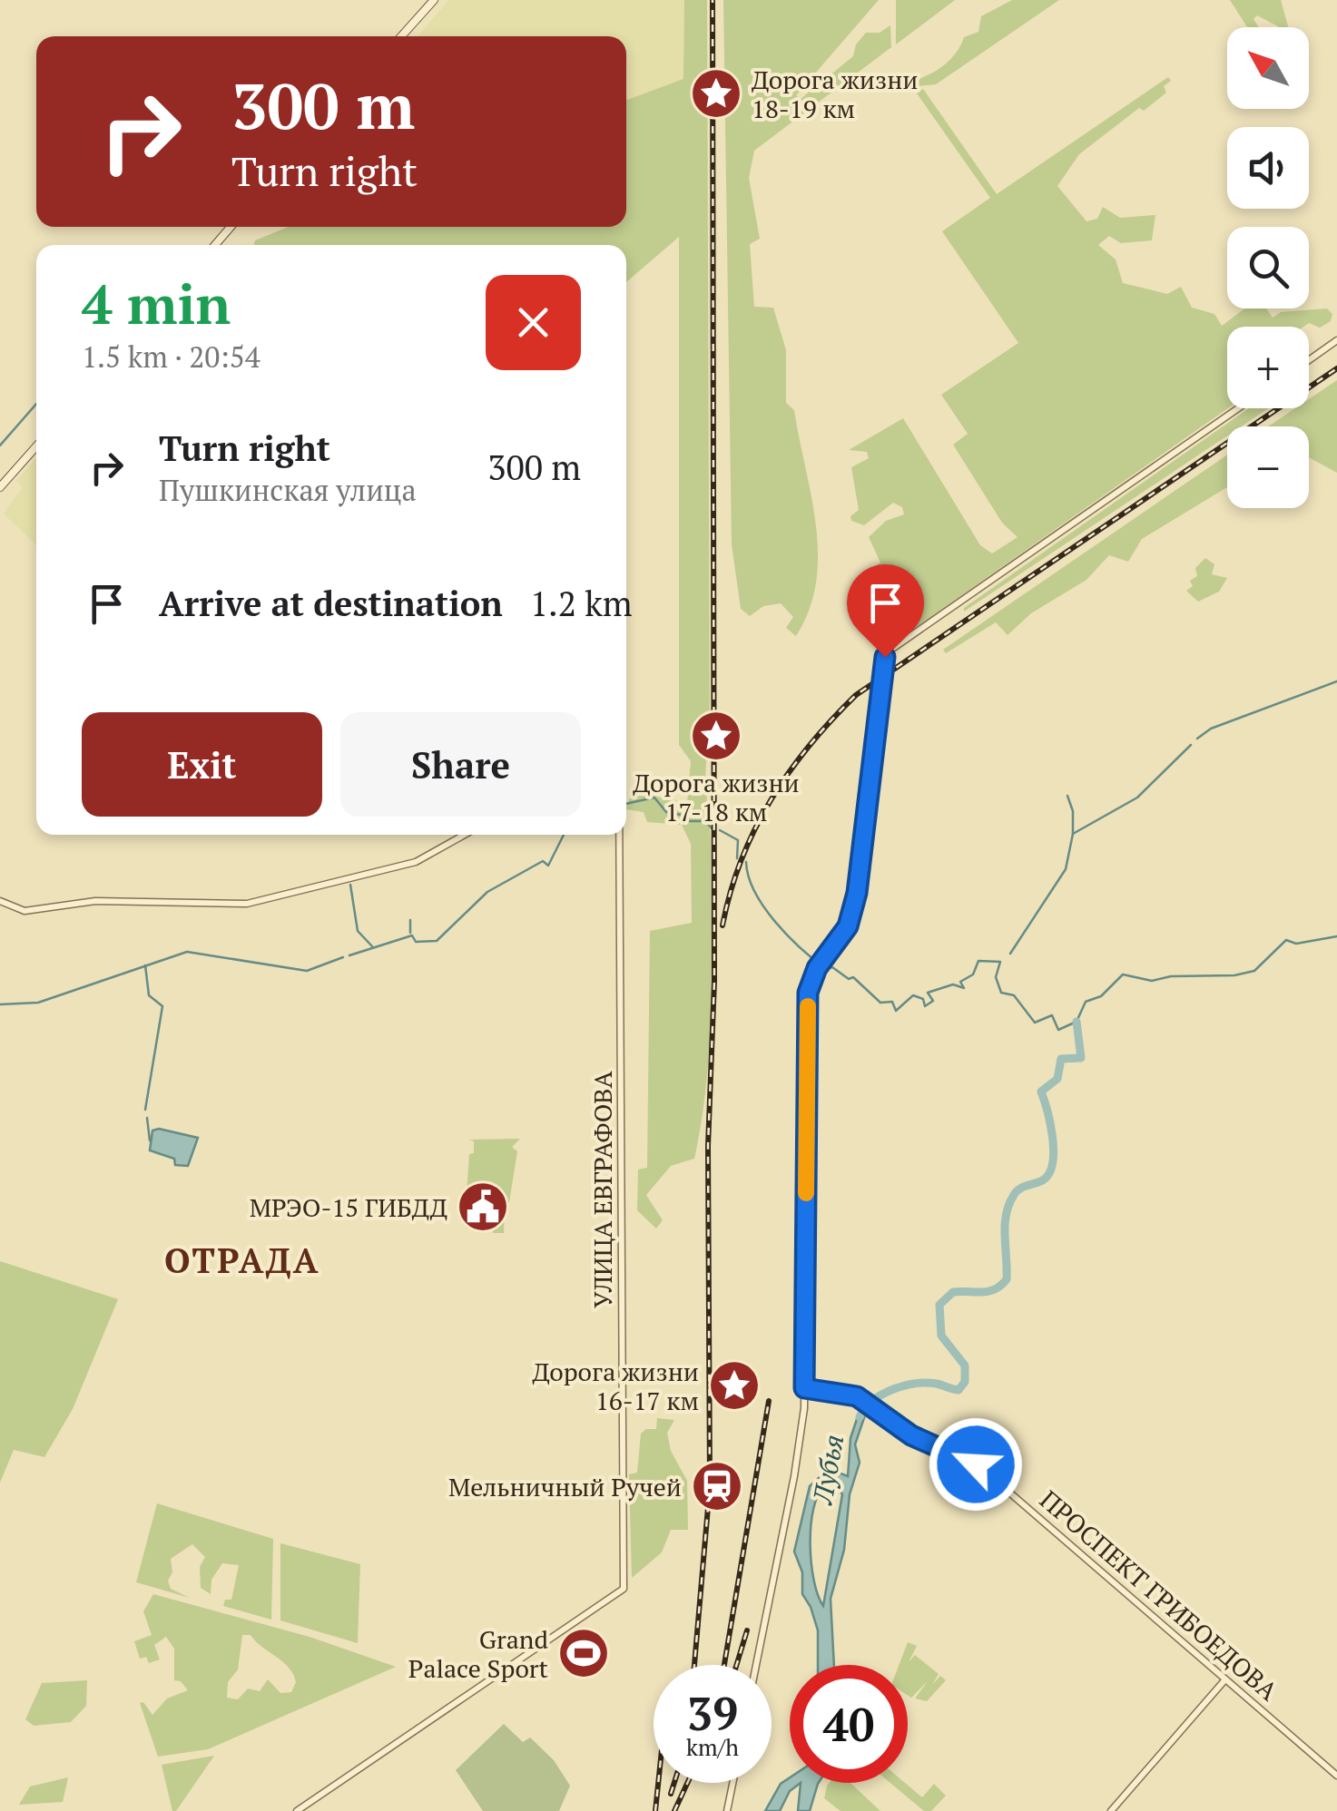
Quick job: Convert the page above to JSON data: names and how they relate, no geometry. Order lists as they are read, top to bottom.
{
  "streets": {
    "street": ["УЛИЦА ЕВГРАФОВА", "ПРОСПЕКТ ГРИБОЕДОВА"]
  },
  "districts": ["ОТРАДА"],
  "water": ["Лубья"],
  "places": {
    "place": ["Дорога жизни 18-19 км", "Дорога жизни 17-18 км", "Дорога жизни 16-17 км"],
    "public building": ["МРЭО-15 ГИБДД"],
    "station": ["Мельничный Ручей"],
    "sports": ["Grand Palace Sport"]
  },
  "north": "top left",
  "page": {
    "map_buttons": ["+", "−"],
    "turn": ["300 m", "Turn right"],
    "heading": ["4 min", "1.5 km · 20:54"],
    "list": [
      {
        "name": "Turn right",
        "note": "Пушкинская улица",
        "value": "300 m"
      },
      {
        "name": "Arrive at destination",
        "value": "1.2 km"
      }
    ],
    "buttons": ["Exit", "Share"],
    "speed": "39 km/h",
    "limit": "40"
  }
}
